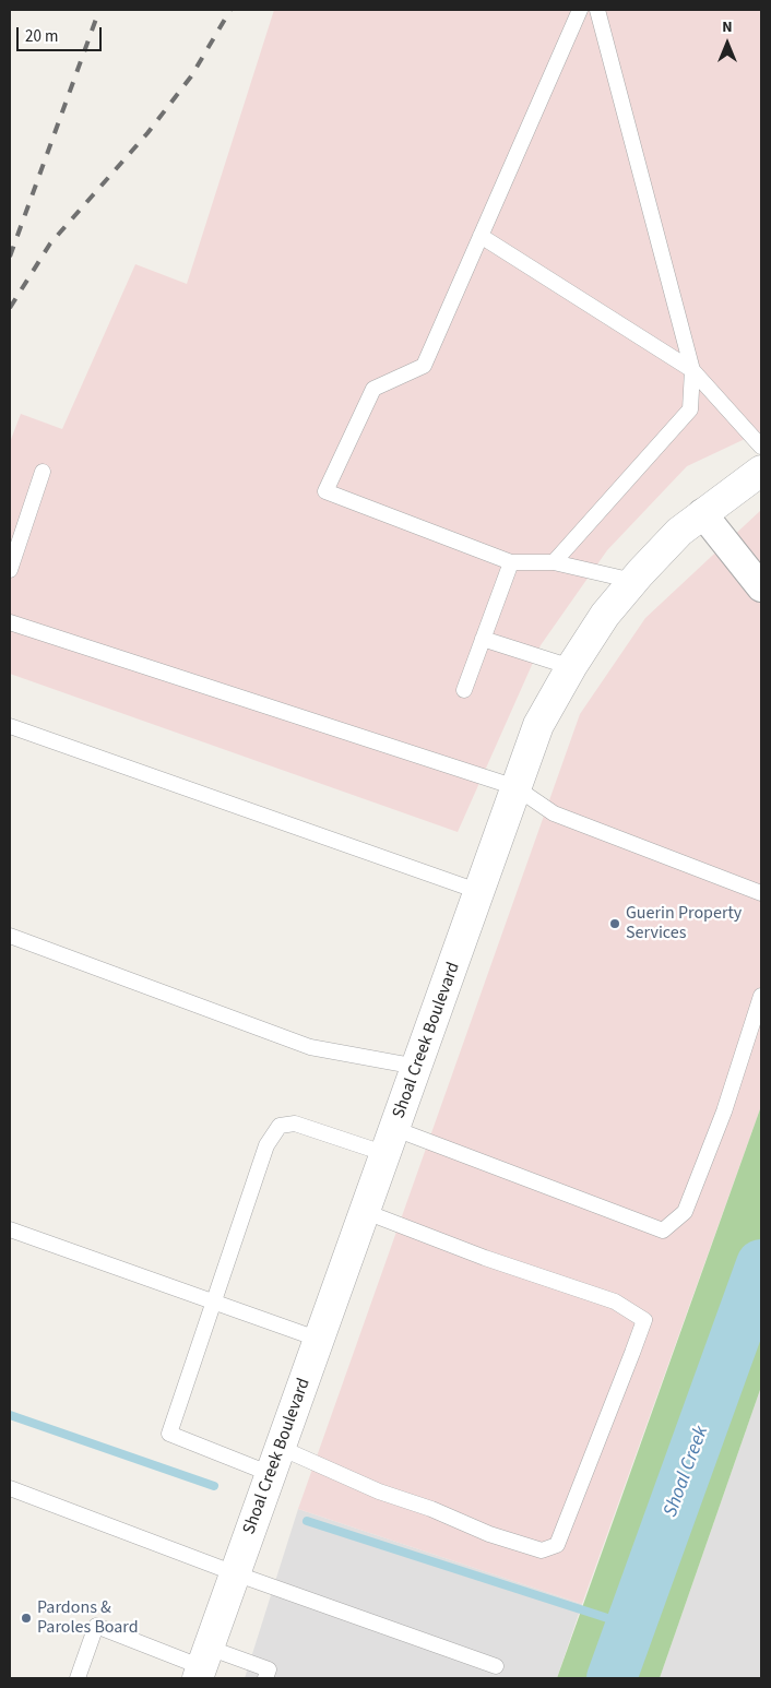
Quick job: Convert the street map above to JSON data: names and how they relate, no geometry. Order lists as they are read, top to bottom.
{
  "streets": {
    "street": ["Shoal Creek Boulevard"]
  },
  "water": ["Shoal Creek"],
  "places": ["Guerin Property Services", "Pardons & Paroles Board"],
  "scale_bar": "20 m",
  "north": "top"
}
